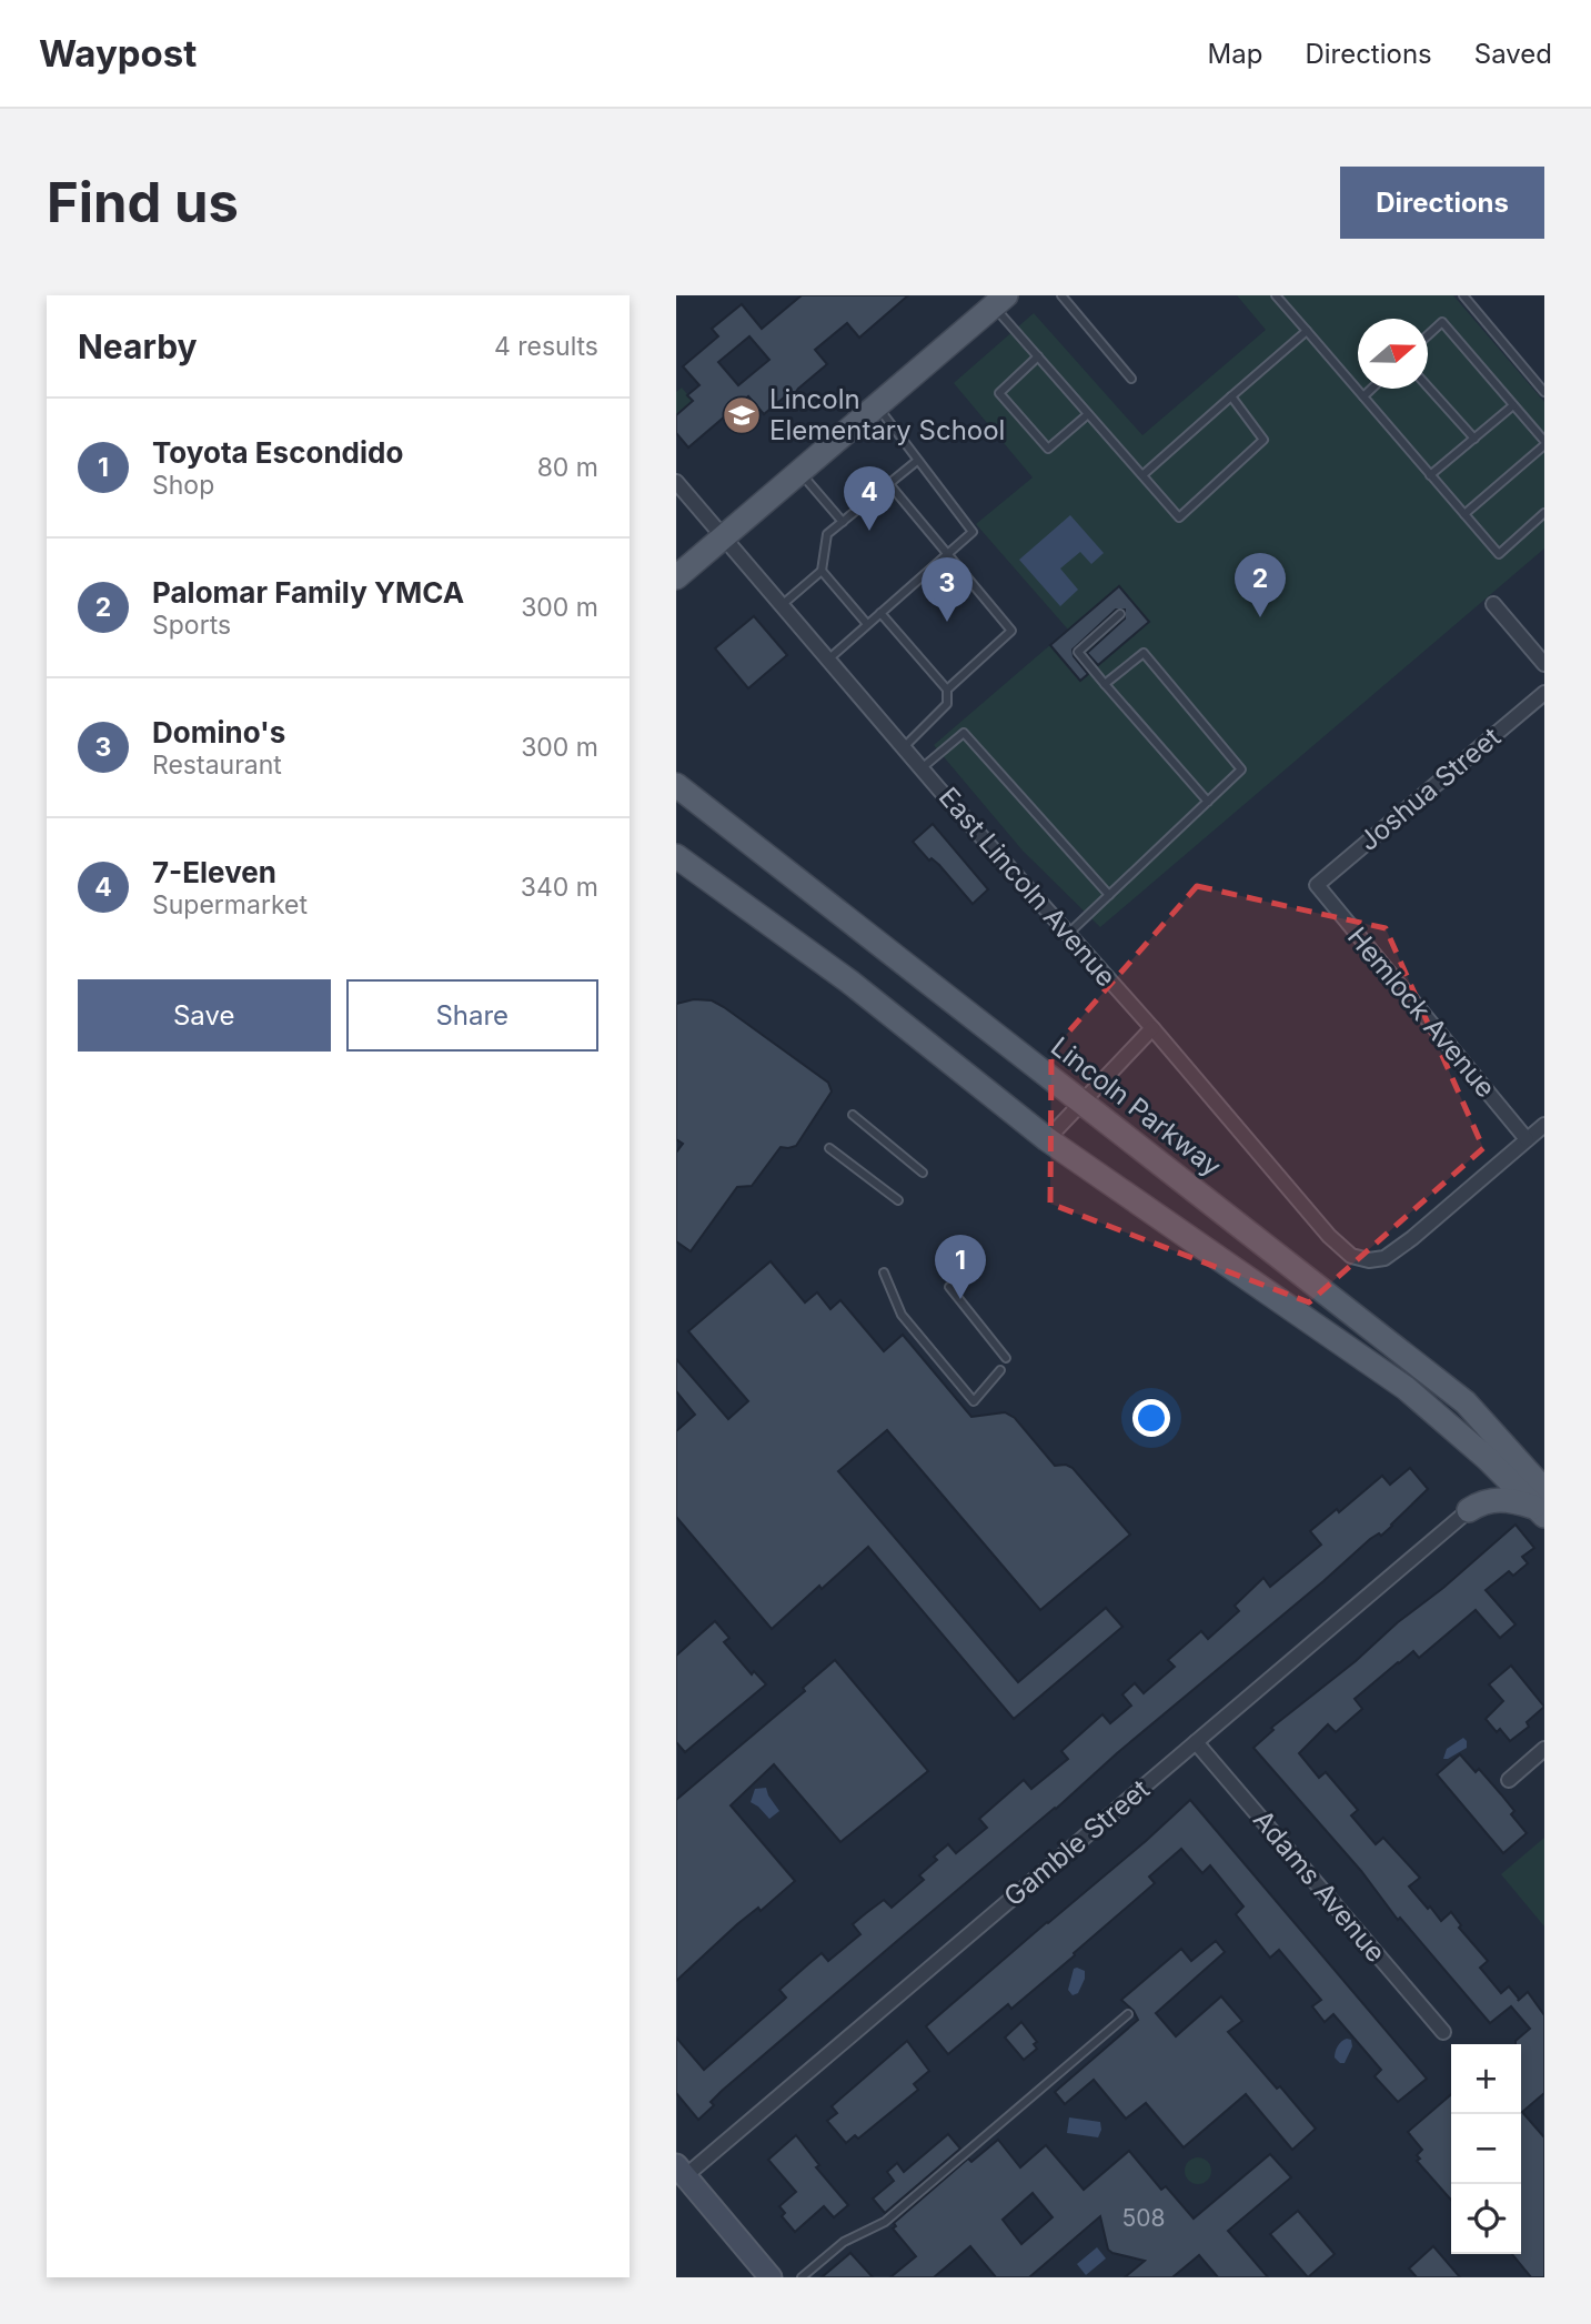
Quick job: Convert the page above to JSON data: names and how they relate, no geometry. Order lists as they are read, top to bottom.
{
  "streets": {
    "main road": ["Lincoln Parkway"],
    "street": [
      "Joshua Street",
      "East Lincoln Avenue",
      "Hemlock Avenue",
      "Gamble Street",
      "Adams Avenue"
    ]
  },
  "crossings": [
    ["Joshua Street", "Hemlock Avenue"],
    ["East Lincoln Avenue", "Hemlock Avenue"],
    ["Gamble Street", "Adams Avenue"]
  ],
  "places": {
    "school or university": ["Lincoln Elementary School"]
  },
  "house_numbers": ["508"],
  "north": "right",
  "page": {
    "header": "Waypost",
    "nav": ["Map", "Directions", "Saved"],
    "buttons": [
      "Directions",
      ["Save", "Share"]
    ],
    "title": "Find us",
    "heading": ["Nearby", "4 results"],
    "list": [
      {
        "mark": "1",
        "name": "Toyota Escondido",
        "note": "Shop",
        "value": "80 m"
      },
      {
        "mark": "2",
        "name": "Palomar Family YMCA",
        "note": "Sports",
        "value": "300 m"
      },
      {
        "mark": "3",
        "name": "Domino's",
        "note": "Restaurant",
        "value": "300 m"
      },
      {
        "mark": "4",
        "name": "7-Eleven",
        "note": "Supermarket",
        "value": "340 m"
      }
    ],
    "pins": [
      "4",
      "2",
      "3",
      "1"
    ],
    "map_buttons": ["+", "−"]
  }
}
